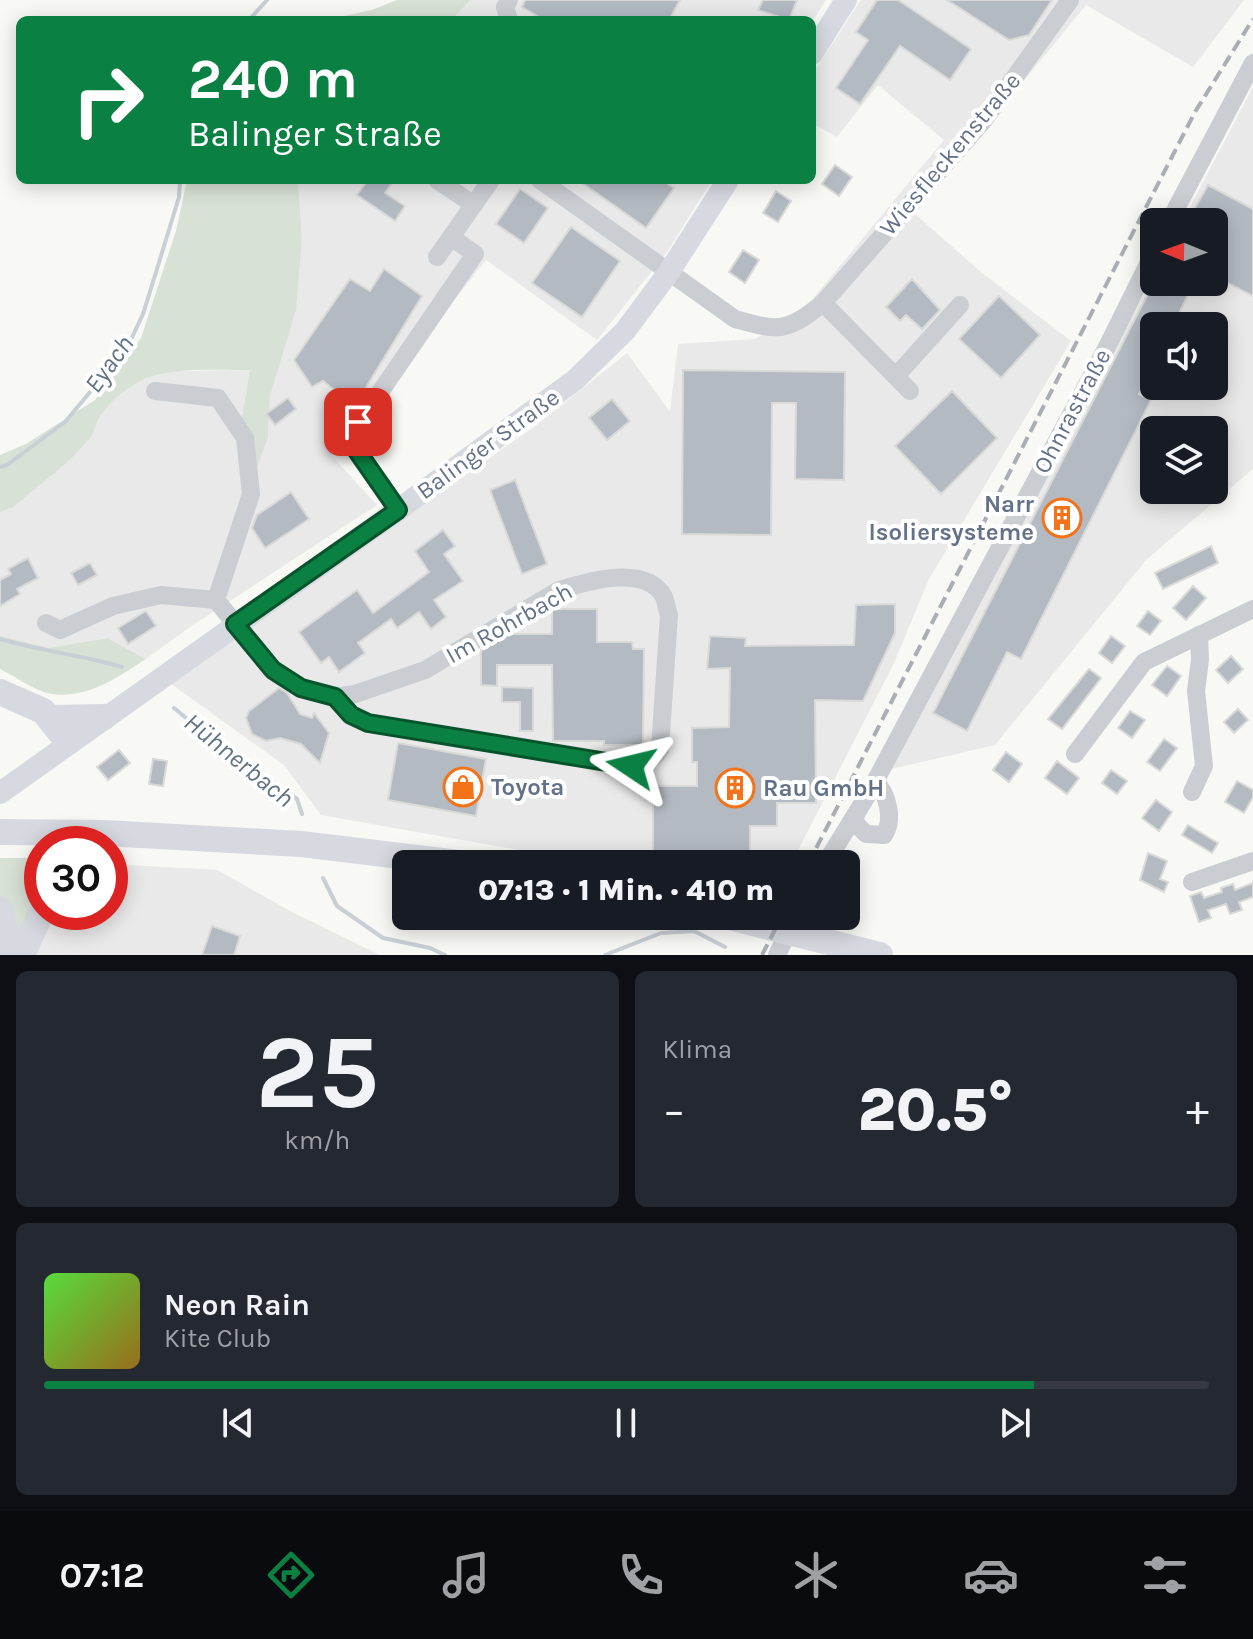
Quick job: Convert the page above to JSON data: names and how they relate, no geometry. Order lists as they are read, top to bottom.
{
  "streets": {
    "main road": ["Balinger Straße"],
    "street": ["Wiesfleckenstraße", "Ohnrastraße", "Im Rohrbach"]
  },
  "crossings": [
    ["Wiesfleckenstraße", "Balinger Straße"],
    ["Balinger Straße", "Im Rohrbach"]
  ],
  "water": ["Eyach", "Hühnerbach"],
  "places": {
    "building": ["Narr Isoliersysteme", "Rau GmbH"],
    "shop": ["Toyota"]
  },
  "north": "left",
  "page": {
    "turn": ["240 m", "Balinger Straße"],
    "limit": "30",
    "trip": "07:13 · 1 Min. · 410 m",
    "tile": [
      ["25", "km/h"],
      "Klima"
    ],
    "heat": ["−", "20.5°", "+"],
    "song": ["Neon Rain", "Kite Club"],
    "tabs": "07:12"
  }
}
